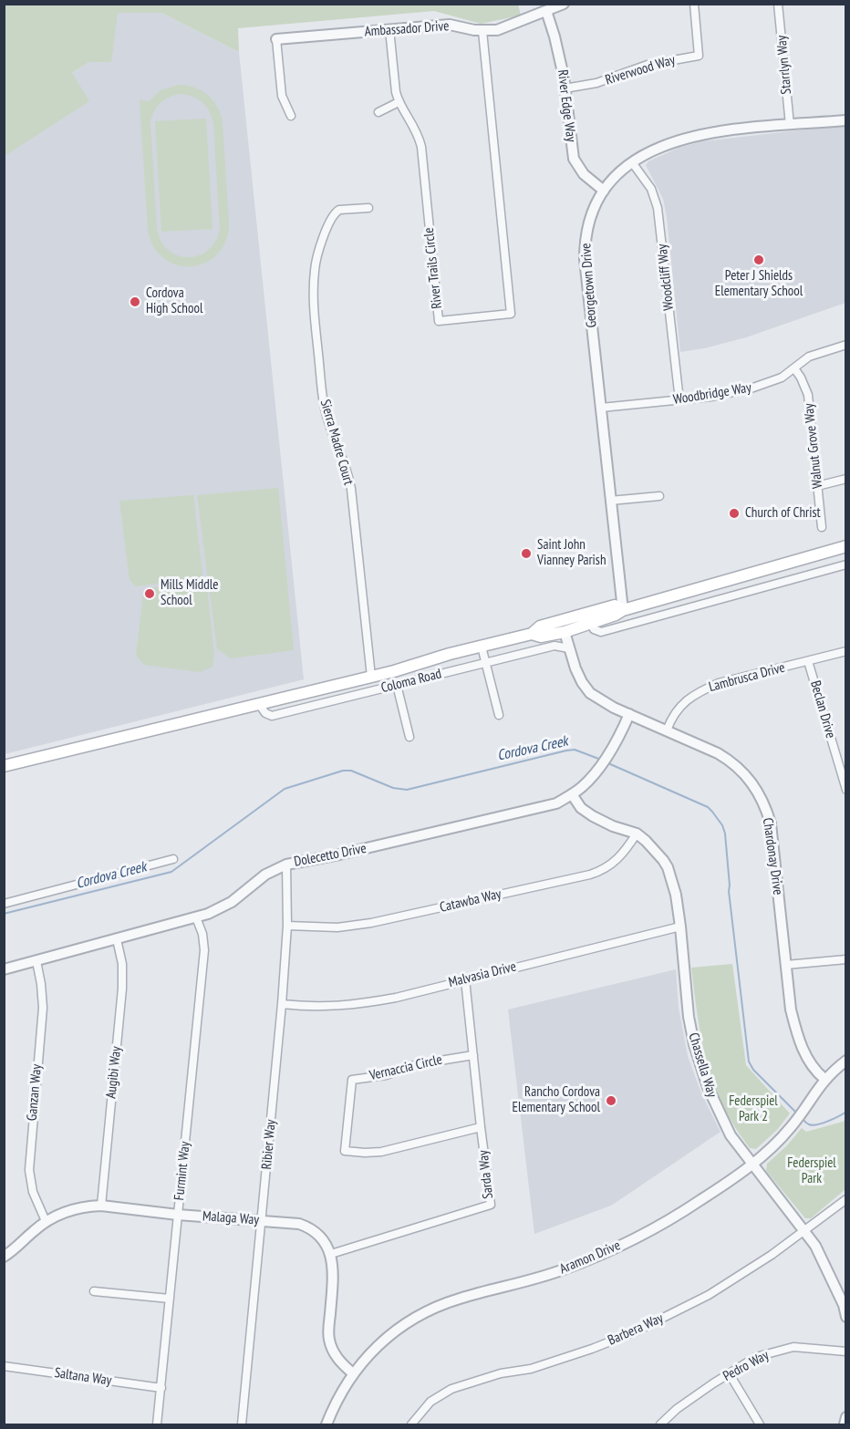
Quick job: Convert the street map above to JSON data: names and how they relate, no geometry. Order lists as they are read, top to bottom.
{
  "streets": {
    "main road": ["Coloma Road"],
    "street": [
      "Ambassador Drive",
      "Starrlyn Way",
      "Riverwood Way",
      "River Edge Way",
      "River Trails Circle",
      "Woodcliff Way",
      "Georgetown Drive",
      "Woodbridge Way",
      "Sierra Madre Court",
      "Walnut Grove Way",
      "Lambrusca Drive",
      "Beclan Drive",
      "Dolecetto Drive",
      "Chardonay Drive",
      "Catawba Way",
      "Malvasia Drive",
      "Chassella Way",
      "Vernaccia Circle",
      "Augibi Way",
      "Ganzan Way",
      "Ribier Way",
      "Furmint Way",
      "Sarda Way",
      "Malaga Way",
      "Aramon Drive",
      "Barbera Way",
      "Pedro Way",
      "Saltana Way"
    ]
  },
  "crossings": [
    ["Ambassador Drive", "River Edge Way"],
    ["Ambassador Drive", "River Trails Circle"],
    ["Starrlyn Way", "Georgetown Drive"],
    ["Riverwood Way", "River Edge Way"],
    ["River Edge Way", "Georgetown Drive"],
    ["Woodcliff Way", "Georgetown Drive"],
    ["Woodcliff Way", "Woodbridge Way"],
    ["Georgetown Drive", "Woodbridge Way"],
    ["Georgetown Drive", "Coloma Road"],
    ["Woodbridge Way", "Walnut Grove Way"],
    ["Sierra Madre Court", "Coloma Road"],
    ["Lambrusca Drive", "Beclan Drive"],
    ["Lambrusca Drive", "Chardonay Drive"],
    ["Coloma Road", "Chardonay Drive"],
    ["Dolecetto Drive", "Chardonay Drive"],
    ["Dolecetto Drive", "Chassella Way"],
    ["Dolecetto Drive", "Augibi Way"],
    ["Dolecetto Drive", "Ganzan Way"],
    ["Dolecetto Drive", "Ribier Way"],
    ["Dolecetto Drive", "Furmint Way"],
    ["Chardonay Drive", "Aramon Drive"],
    ["Catawba Way", "Chassella Way"],
    ["Catawba Way", "Ribier Way"],
    ["Malvasia Drive", "Chassella Way"],
    ["Malvasia Drive", "Ribier Way"],
    ["Malvasia Drive", "Sarda Way"],
    ["Chassella Way", "Aramon Drive"],
    ["Chassella Way", "Barbera Way"],
    ["Vernaccia Circle", "Sarda Way"],
    ["Augibi Way", "Malaga Way"],
    ["Ganzan Way", "Malaga Way"],
    ["Ribier Way", "Malaga Way"],
    ["Furmint Way", "Malaga Way"],
    ["Furmint Way", "Saltana Way"],
    ["Sarda Way", "Malaga Way"]
  ],
  "water": ["Cordova Creek"],
  "parks": ["Federspiel Park 2", "Federspiel Park"],
  "places": [
    "Peter J Shields Elementary School",
    "Cordova High School",
    "Church of Christ",
    "Saint John Vianney Parish",
    "Mills Middle School",
    "Rancho Cordova Elementary School"
  ]
}
